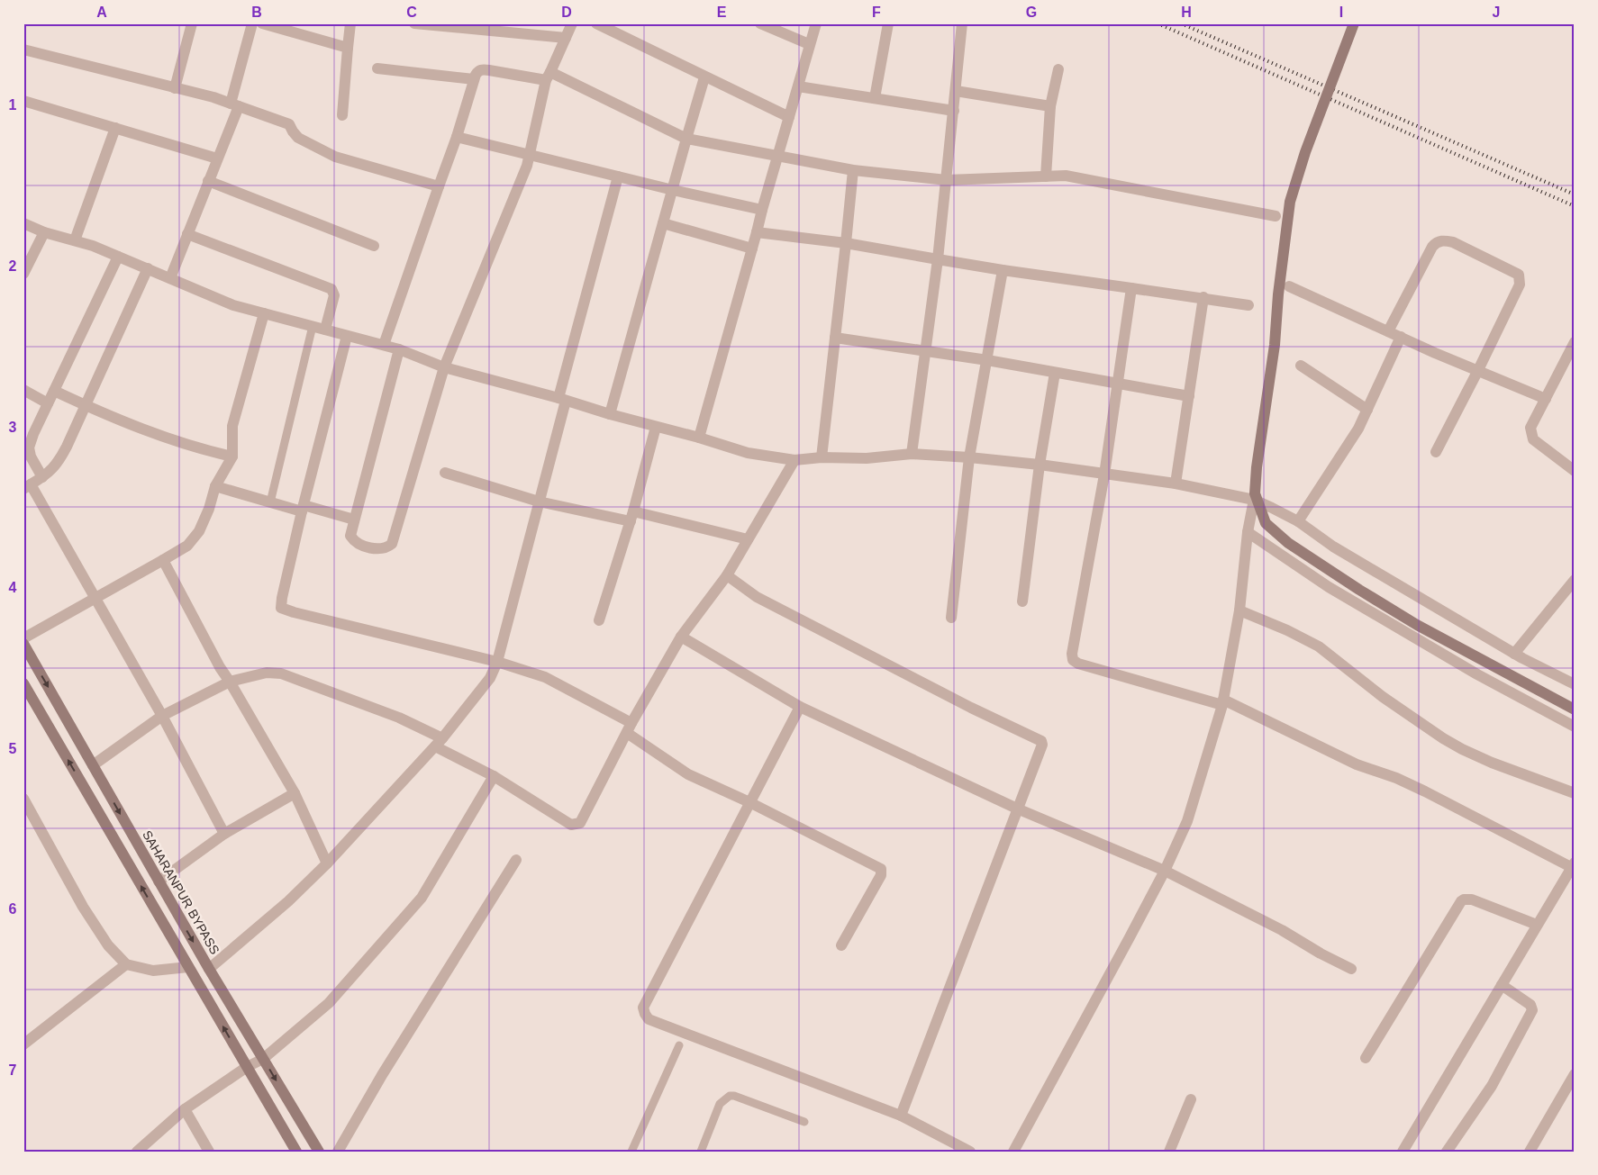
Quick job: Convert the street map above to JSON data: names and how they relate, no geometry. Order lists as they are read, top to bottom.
{
  "streets": {
    "main road": ["SAHARANPUR BYPASS"]
  },
  "grid": {
    "columns": [
      "A",
      "B",
      "C",
      "D",
      "E",
      "F",
      "G",
      "H",
      "I",
      "J"
    ],
    "rows": [
      "1",
      "2",
      "3",
      "4",
      "5",
      "6",
      "7"
    ]
  }
}
